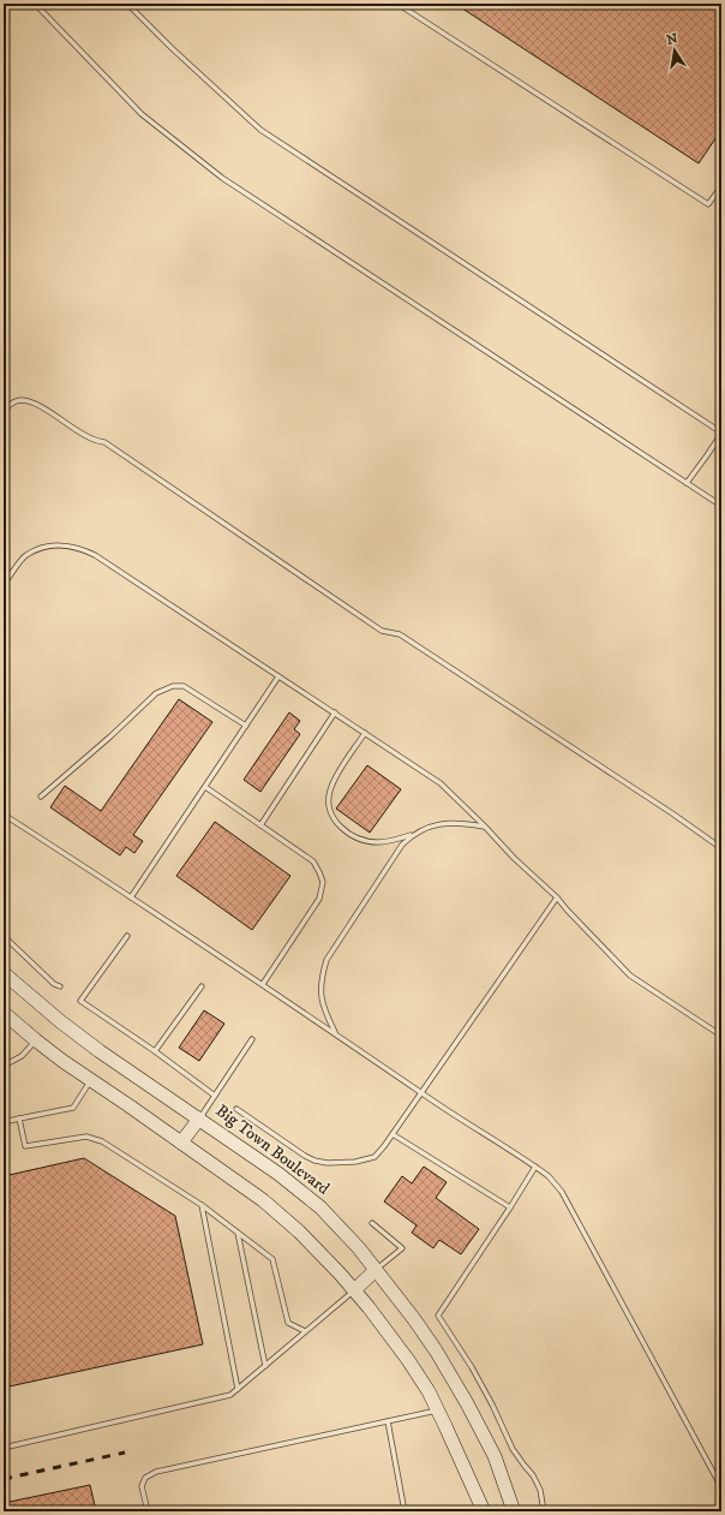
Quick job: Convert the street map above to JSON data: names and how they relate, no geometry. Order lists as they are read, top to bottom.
{
  "streets": {
    "main road": ["Big Town Boulevard"]
  },
  "north": "top"
}
